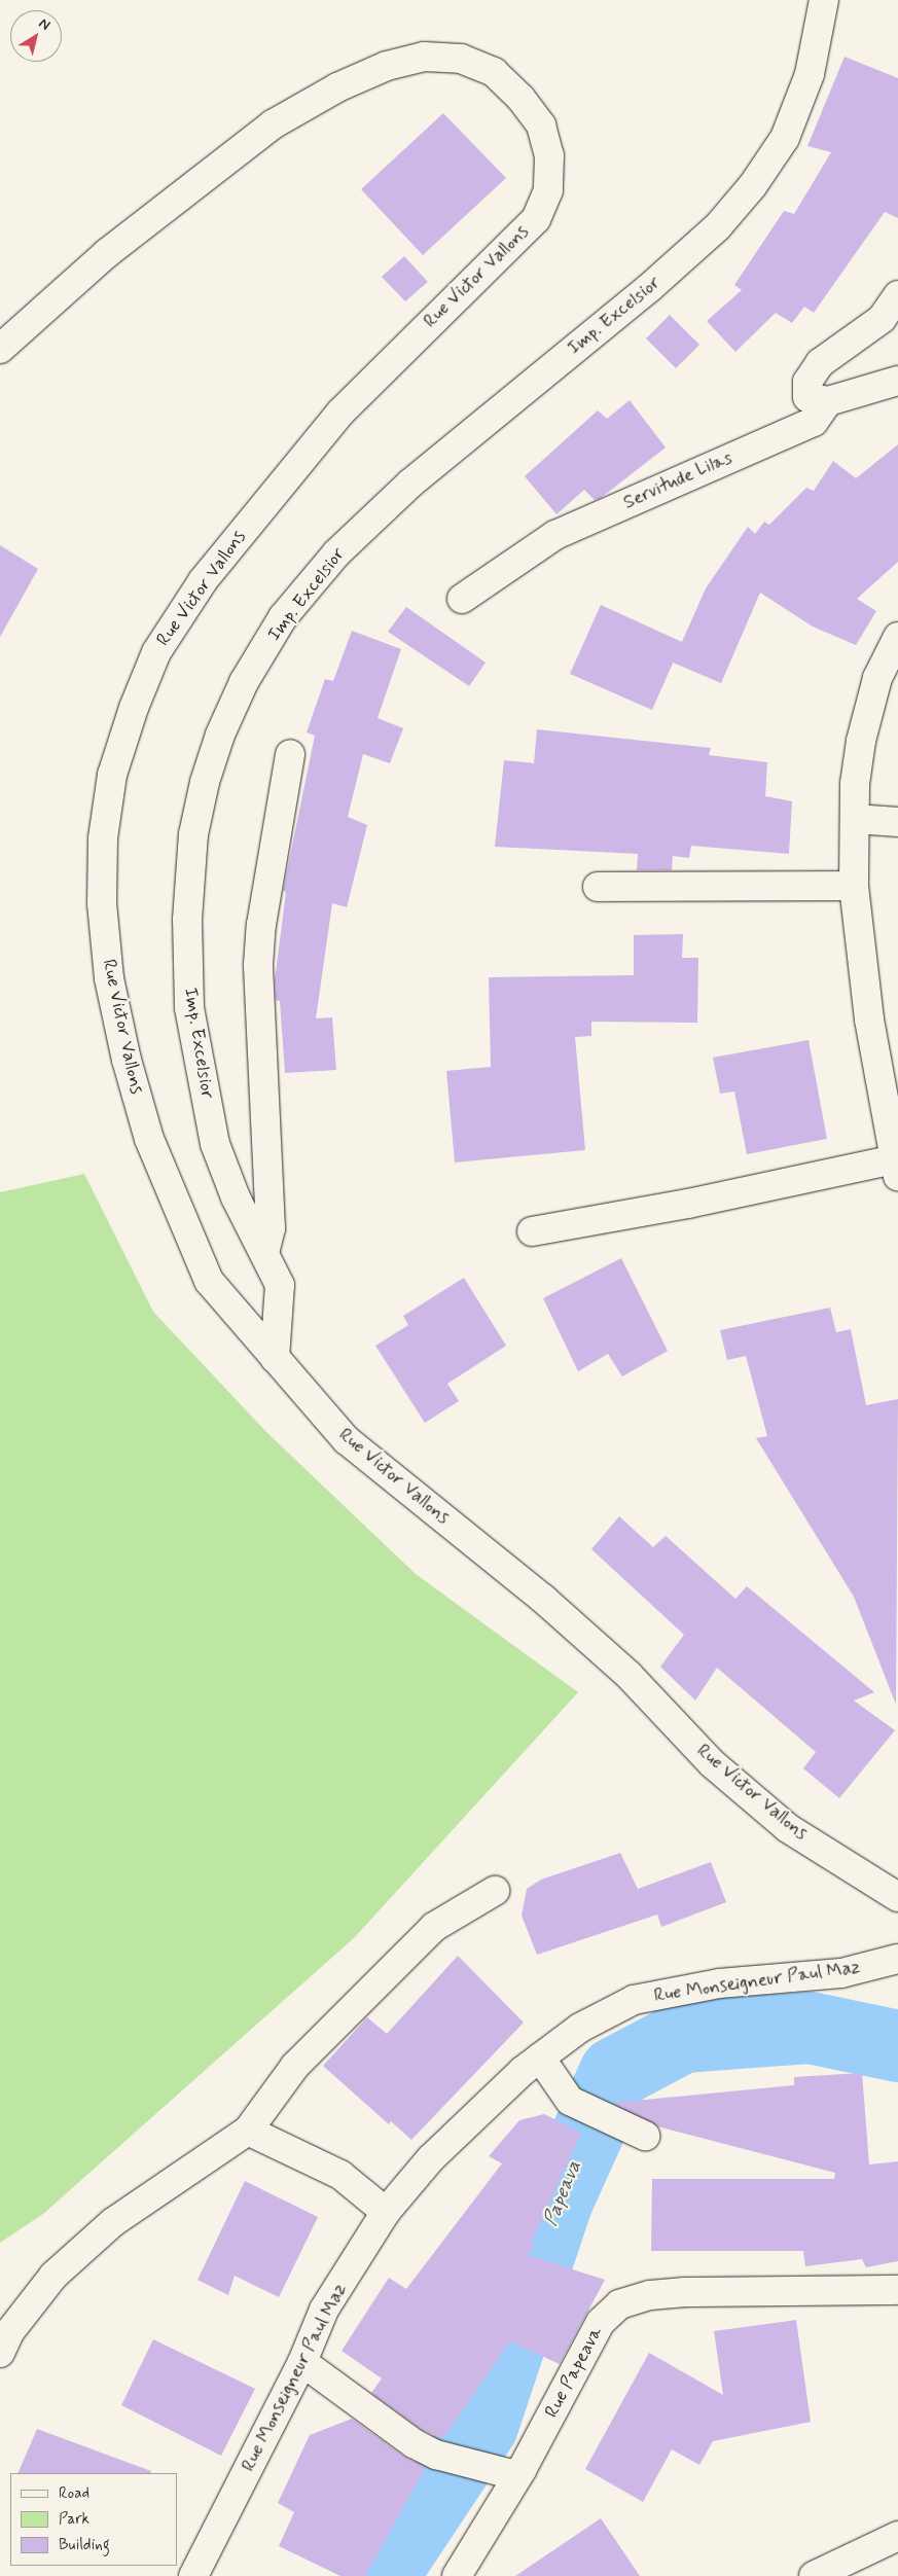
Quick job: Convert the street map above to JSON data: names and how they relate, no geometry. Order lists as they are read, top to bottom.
{
  "streets": {
    "street": [
      "Rue Victor Vallons",
      "Imp. Excelsior",
      "Servitude Lilas",
      "Rue Monseigneur Paul Maz",
      "Rue Papeava"
    ]
  },
  "crossings": [
    ["Rue Victor Vallons", "Imp. Excelsior"]
  ],
  "water": ["Papeava"],
  "legend": ["Road", "Park", "Building"],
  "north": "top right"
}
